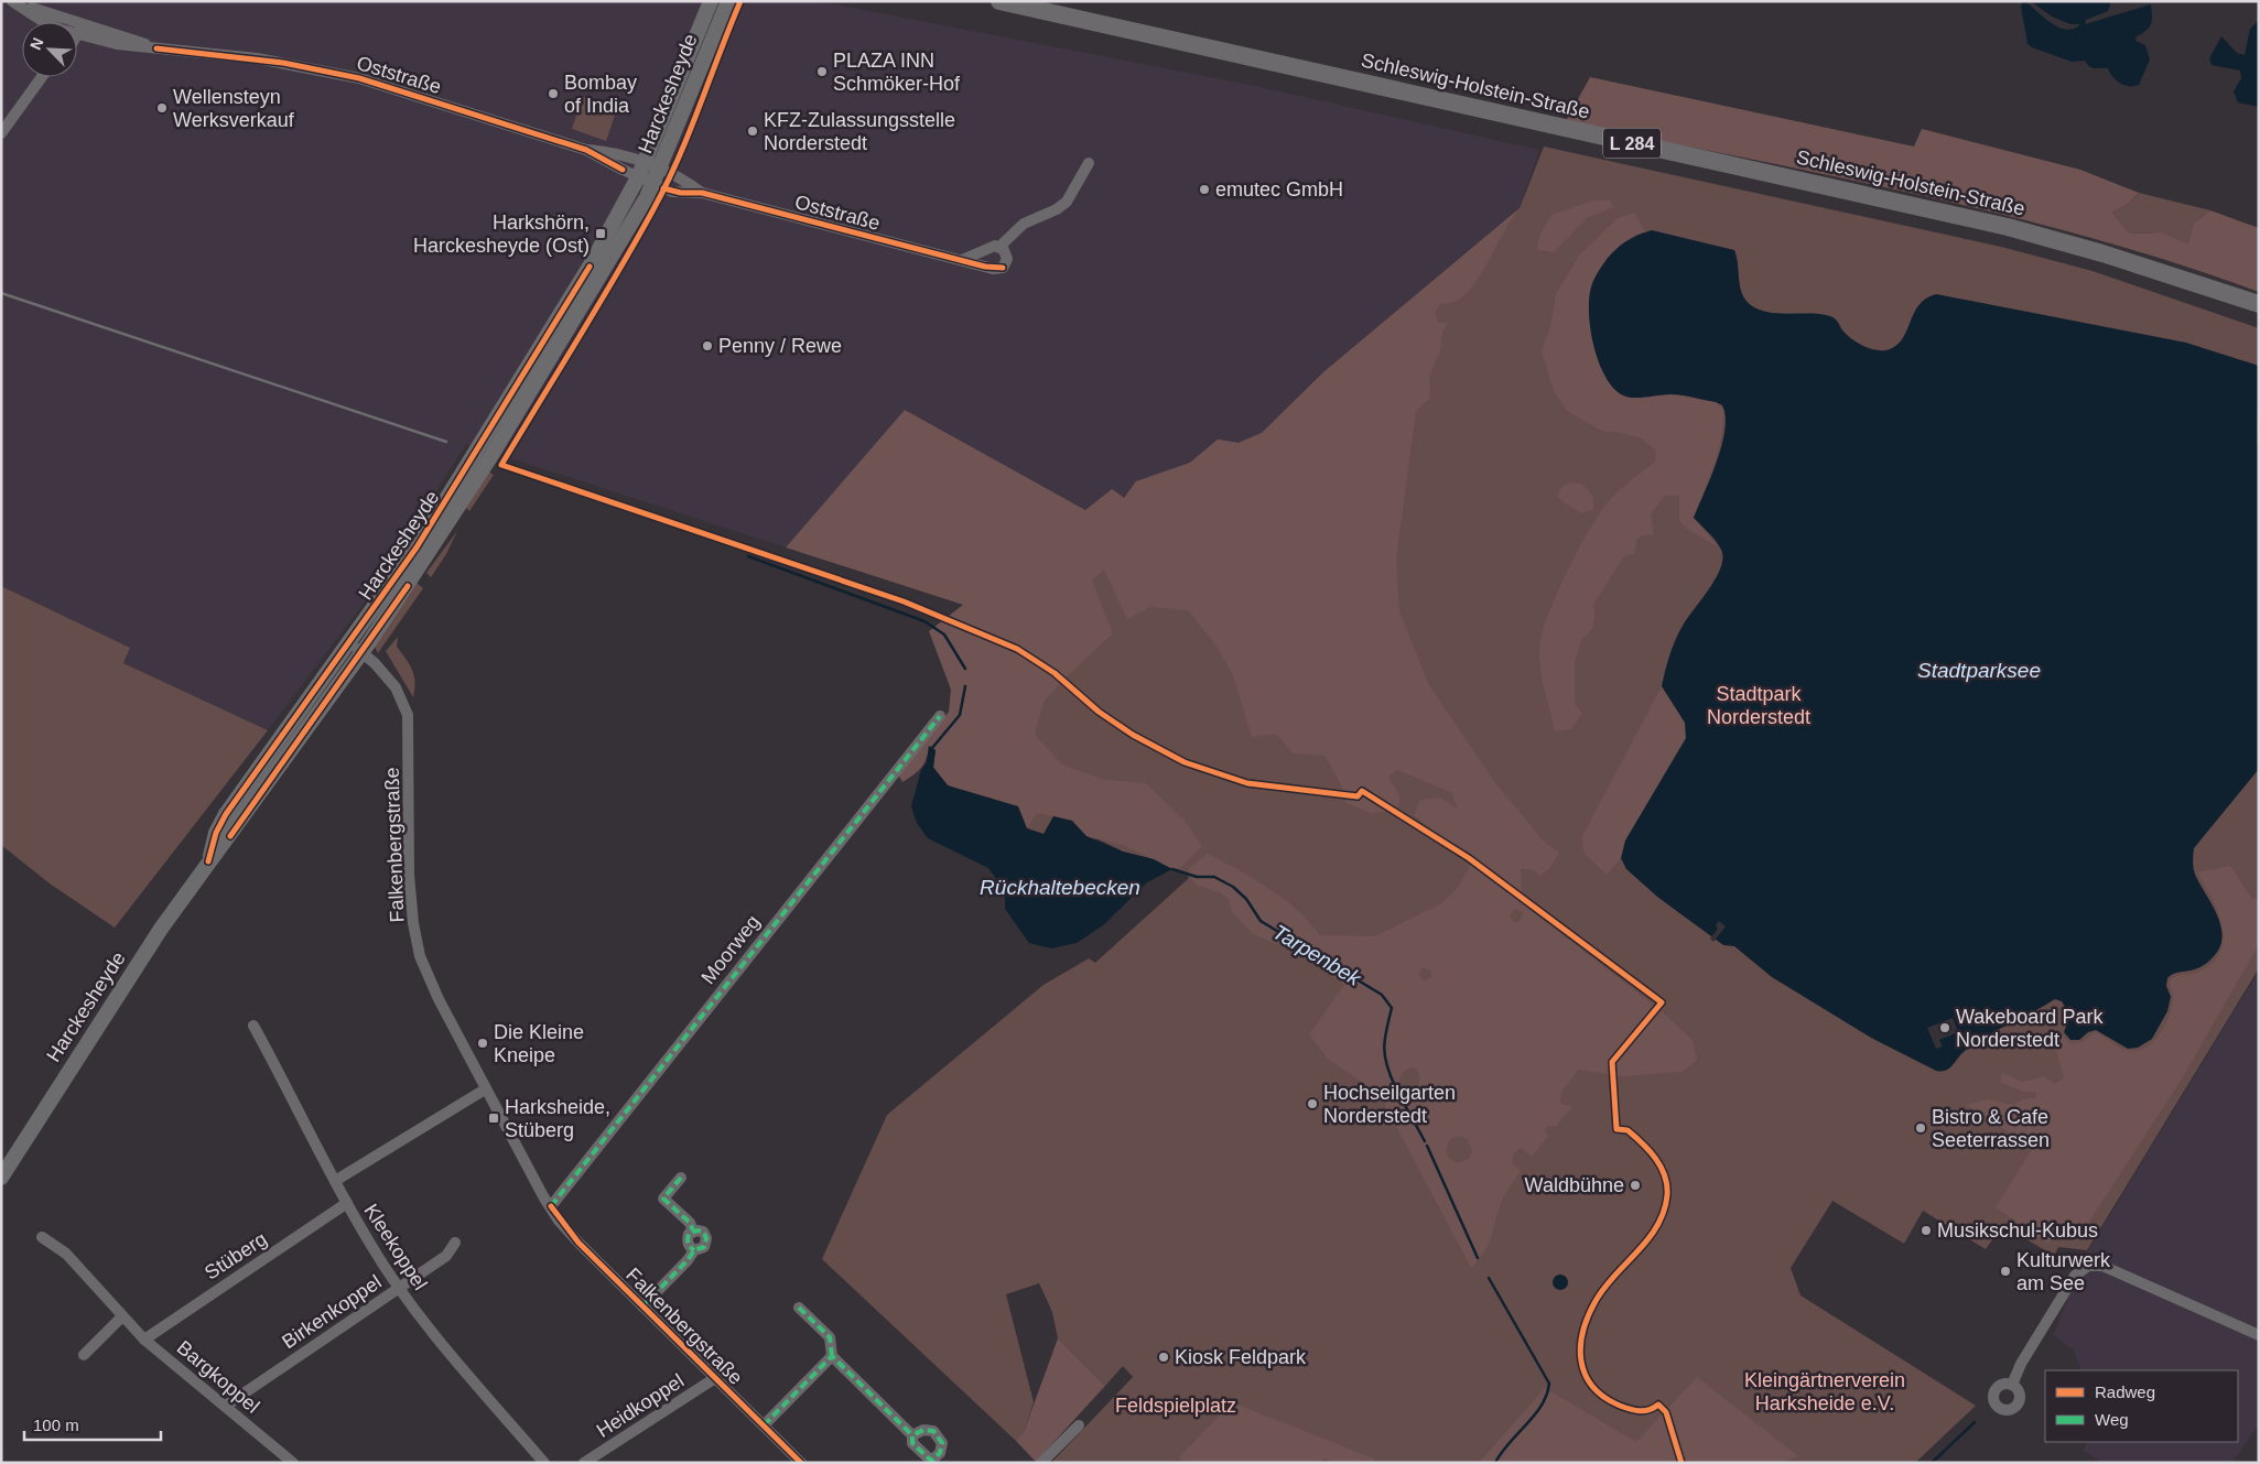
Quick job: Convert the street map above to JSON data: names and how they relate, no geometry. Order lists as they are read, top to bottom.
{
  "streets": {
    "main road": ["Schleswig-Holstein-Straße", "Harckesheyde", "L 284"],
    "street": [
      "Oststraße",
      "Falkenbergstraße",
      "Moorweg",
      "Kleekoppel",
      "Stüberg",
      "Birkenkoppel",
      "Bargkoppel",
      "Heidkoppel"
    ]
  },
  "crossings": [
    ["Oststraße", "Harckesheyde"],
    ["Harckesheyde", "Falkenbergstraße"],
    ["Falkenbergstraße", "Moorweg"],
    ["Falkenbergstraße", "Heidkoppel"],
    ["Kleekoppel", "Stüberg"],
    ["Kleekoppel", "Birkenkoppel"],
    ["Stüberg", "Bargkoppel"],
    ["Birkenkoppel", "Bargkoppel"]
  ],
  "water": ["Stadtparksee", "Rückhaltebecken", "Tarpenbek"],
  "parks": ["Stadtpark Norderstedt", "Kleingärtnerverein Harksheide e.V.", "Feldspielplatz"],
  "places": {
    "other": [
      "PLAZA INN Schmöker-Hof",
      "Bombay of India",
      "Wellensteyn Werksverkauf",
      "KFZ-Zulassungsstelle Norderstedt",
      "emutec GmbH",
      "Penny / Rewe",
      "Wakeboard Park Norderstedt",
      "Die Kleine Kneipe",
      "Hochseilgarten Norderstedt",
      "Bistro & Cafe Seeterrassen",
      "Waldbühne",
      "Musikschul-Kubus",
      "Kulturwerk am See",
      "Kiosk Feldpark"
    ],
    "transit": ["Harkshörn, Harckesheyde (Ost)", "Harksheide, Stüberg"]
  },
  "legend": ["Radweg", "Weg"],
  "scale_bar": "100 m",
  "north": "top left"
}
